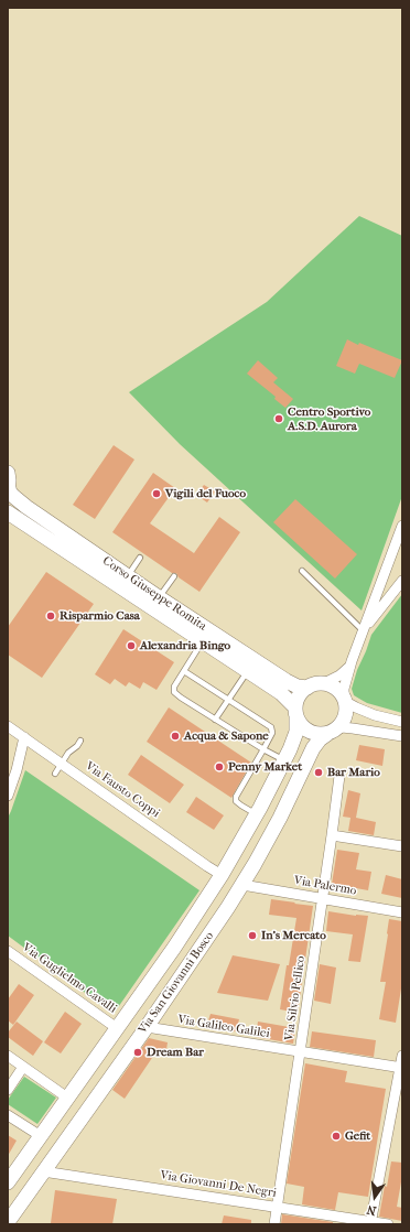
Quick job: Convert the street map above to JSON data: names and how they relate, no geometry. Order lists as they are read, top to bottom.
{
  "streets": {
    "main road": ["Corso Giuseppe Romita", "Via San Giovanni Bosco"],
    "street": [
      "Via Fausto Coppi",
      "Via Palermo",
      "Via Guglielmo Cavalli",
      "Via Silvio Pellico",
      "Via Galileo Galilei",
      "Via Giovanni De Negri"
    ]
  },
  "crossings": [
    ["Corso Giuseppe Romita", "Via San Giovanni Bosco"],
    ["Via Fausto Coppi", "Via San Giovanni Bosco"],
    ["Via Palermo", "Via San Giovanni Bosco"],
    ["Via Palermo", "Via Silvio Pellico"],
    ["Via Guglielmo Cavalli", "Via San Giovanni Bosco"],
    ["Via San Giovanni Bosco", "Via Galileo Galilei"],
    ["Via San Giovanni Bosco", "Via Giovanni De Negri"],
    ["Via Silvio Pellico", "Via Galileo Galilei"],
    ["Via Silvio Pellico", "Via Giovanni De Negri"]
  ],
  "places": [
    "Centro Sportivo A.S.D. Aurora",
    "Vigili del Fuoco",
    "Risparmio Casa",
    "Alexandria Bingo",
    "Acqua & Sapone",
    "Penny Market",
    "Bar Mario",
    "In's Mercato",
    "Dream Bar",
    "Gefit"
  ],
  "north": "bottom"
}
